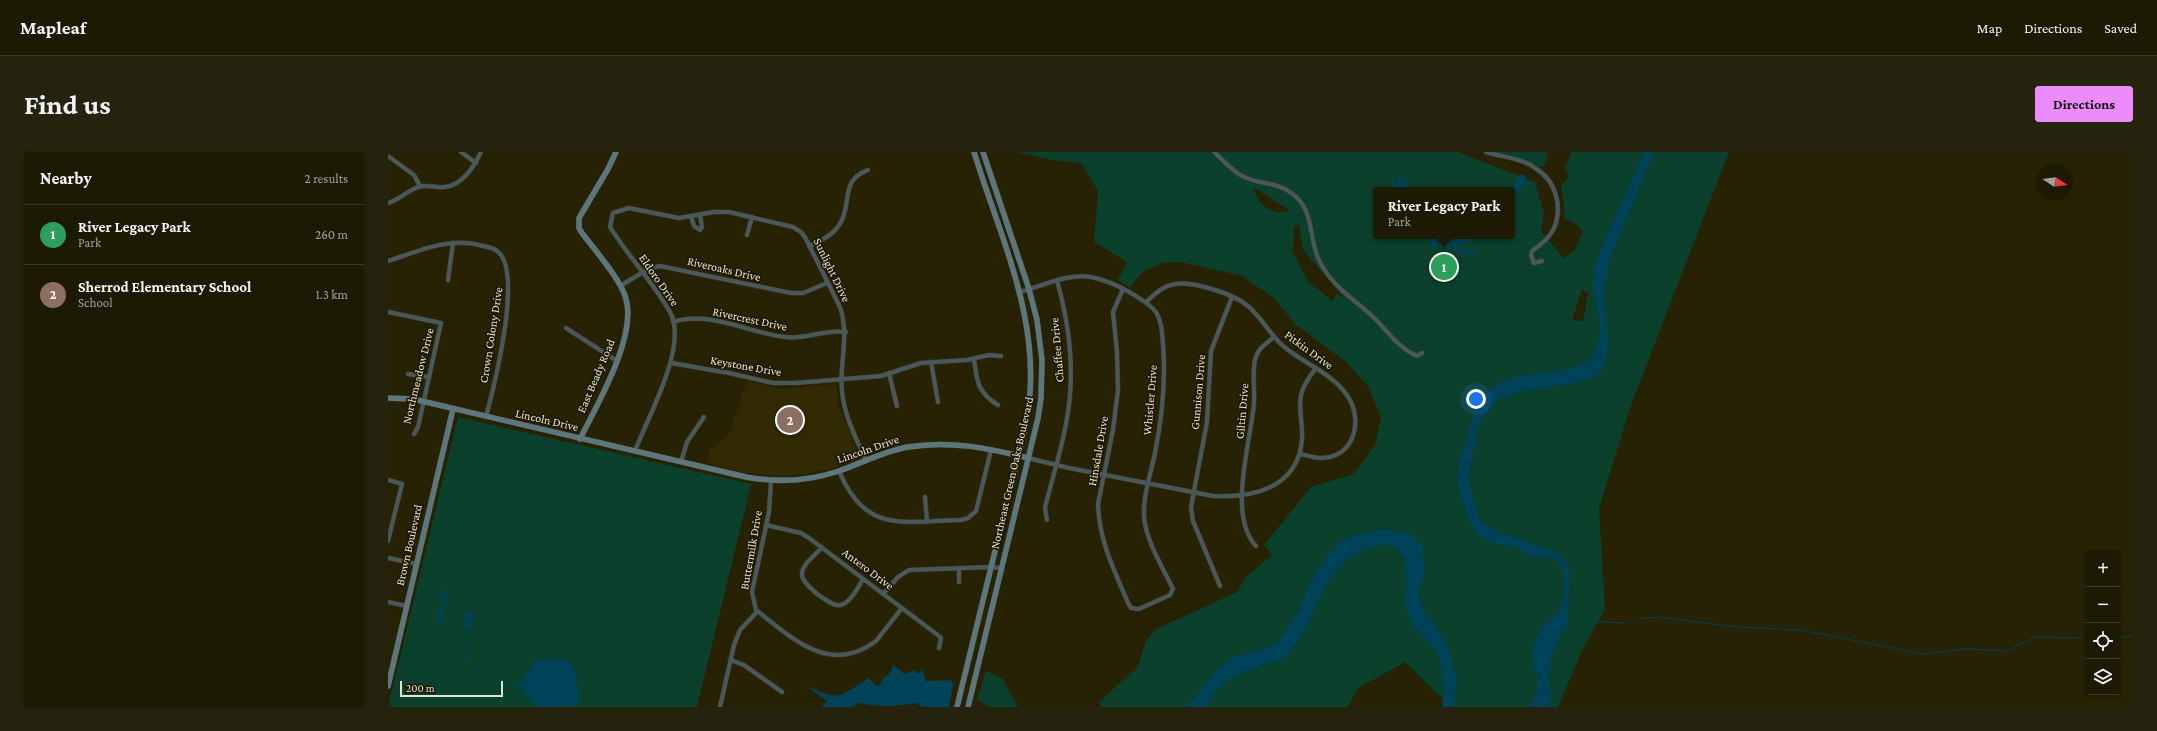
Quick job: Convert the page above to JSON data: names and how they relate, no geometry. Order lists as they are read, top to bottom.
{
  "streets": {
    "street": [
      "Riveroaks Drive",
      "Sunlight Drive",
      "Eldoro Drive",
      "Rivercrest Drive",
      "Crown Colony Drive",
      "Chaffee Drive",
      "Pitkin Drive",
      "Keystone Drive",
      "Northmeadow Drive",
      "East Beady Road",
      "Gunnison Drive",
      "Whistler Drive",
      "Giltin Drive",
      "Lincoln Drive",
      "Hinsdale Drive",
      "Northeast Green Oaks Boulevard",
      "Brown Boulevard",
      "Buttermilk Drive",
      "Antero Drive"
    ]
  },
  "crossings": [
    ["Riveroaks Drive", "Sunlight Drive"],
    ["Riveroaks Drive", "Eldoro Drive"],
    ["Riveroaks Drive", "East Beady Road"],
    ["Sunlight Drive", "Eldoro Drive"],
    ["Sunlight Drive", "Rivercrest Drive"],
    ["Sunlight Drive", "Keystone Drive"],
    ["Sunlight Drive", "Lincoln Drive"],
    ["Eldoro Drive", "Rivercrest Drive"],
    ["Eldoro Drive", "Keystone Drive"],
    ["Eldoro Drive", "Lincoln Drive"],
    ["Crown Colony Drive", "Lincoln Drive"],
    ["Chaffee Drive", "Whistler Drive"],
    ["Chaffee Drive", "Lincoln Drive"],
    ["Pitkin Drive", "Gunnison Drive"],
    ["Pitkin Drive", "Whistler Drive"],
    ["Pitkin Drive", "Giltin Drive"],
    ["Pitkin Drive", "Lincoln Drive"],
    ["Northmeadow Drive", "Lincoln Drive"],
    ["East Beady Road", "Lincoln Drive"],
    ["Gunnison Drive", "Lincoln Drive"],
    ["Whistler Drive", "Lincoln Drive"],
    ["Whistler Drive", "Hinsdale Drive"],
    ["Whistler Drive", "Northeast Green Oaks Boulevard"],
    ["Giltin Drive", "Lincoln Drive"],
    ["Lincoln Drive", "Hinsdale Drive"],
    ["Lincoln Drive", "Northeast Green Oaks Boulevard"],
    ["Lincoln Drive", "Brown Boulevard"],
    ["Lincoln Drive", "Buttermilk Drive"],
    ["Buttermilk Drive", "Antero Drive"]
  ],
  "scale_bar": "200 m",
  "north": "right",
  "page": {
    "header": "Mapleaf",
    "nav": ["Map", "Directions", "Saved"],
    "buttons": "Directions",
    "title": "Find us",
    "heading": ["Nearby", "2 results"],
    "popup": ["River Legacy Park", "Park"],
    "list": [
      {
        "mark": "1",
        "name": "River Legacy Park",
        "note": "Park",
        "value": "260 m"
      },
      {
        "mark": "2",
        "name": "Sherrod Elementary School",
        "note": "School",
        "value": "1.3 km"
      }
    ],
    "pins": ["1", "2"],
    "map_buttons": ["+", "−"],
    "scale": "200 m"
  }
}
